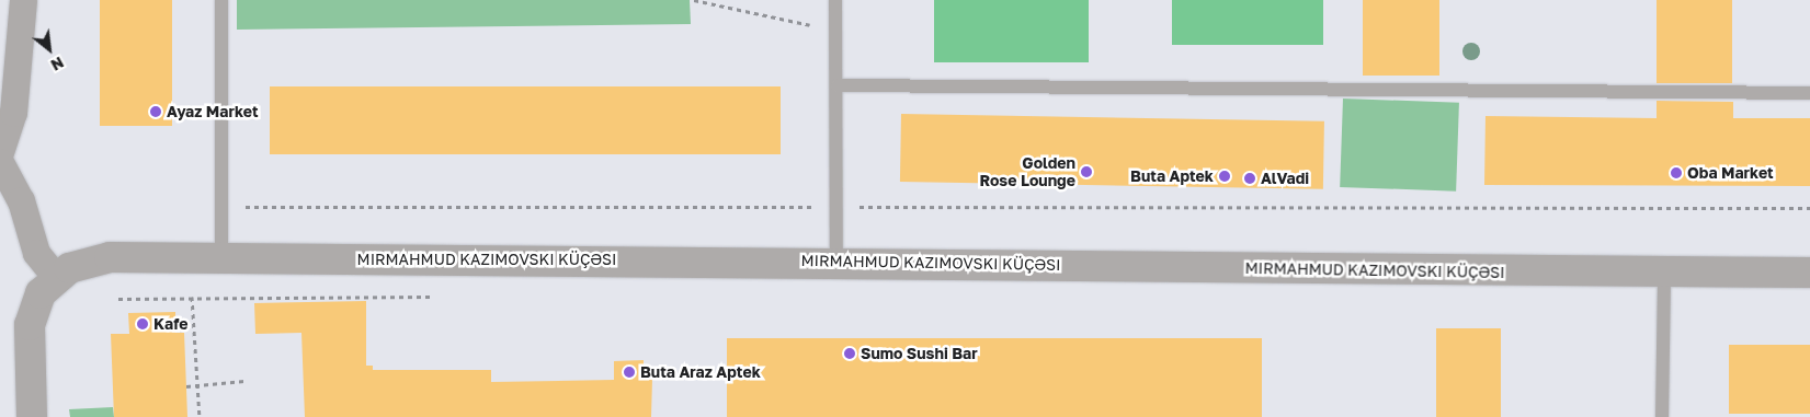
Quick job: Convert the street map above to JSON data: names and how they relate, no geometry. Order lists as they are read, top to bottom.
{
  "places": [
    "Ayaz Market",
    "Golden Rose Lounge",
    "Oba Market",
    "Buta Aptek",
    "AlVadi",
    "Kafe",
    "Sumo Sushi Bar",
    "Buta Araz Aptek"
  ],
  "north": "bottom right"
}
